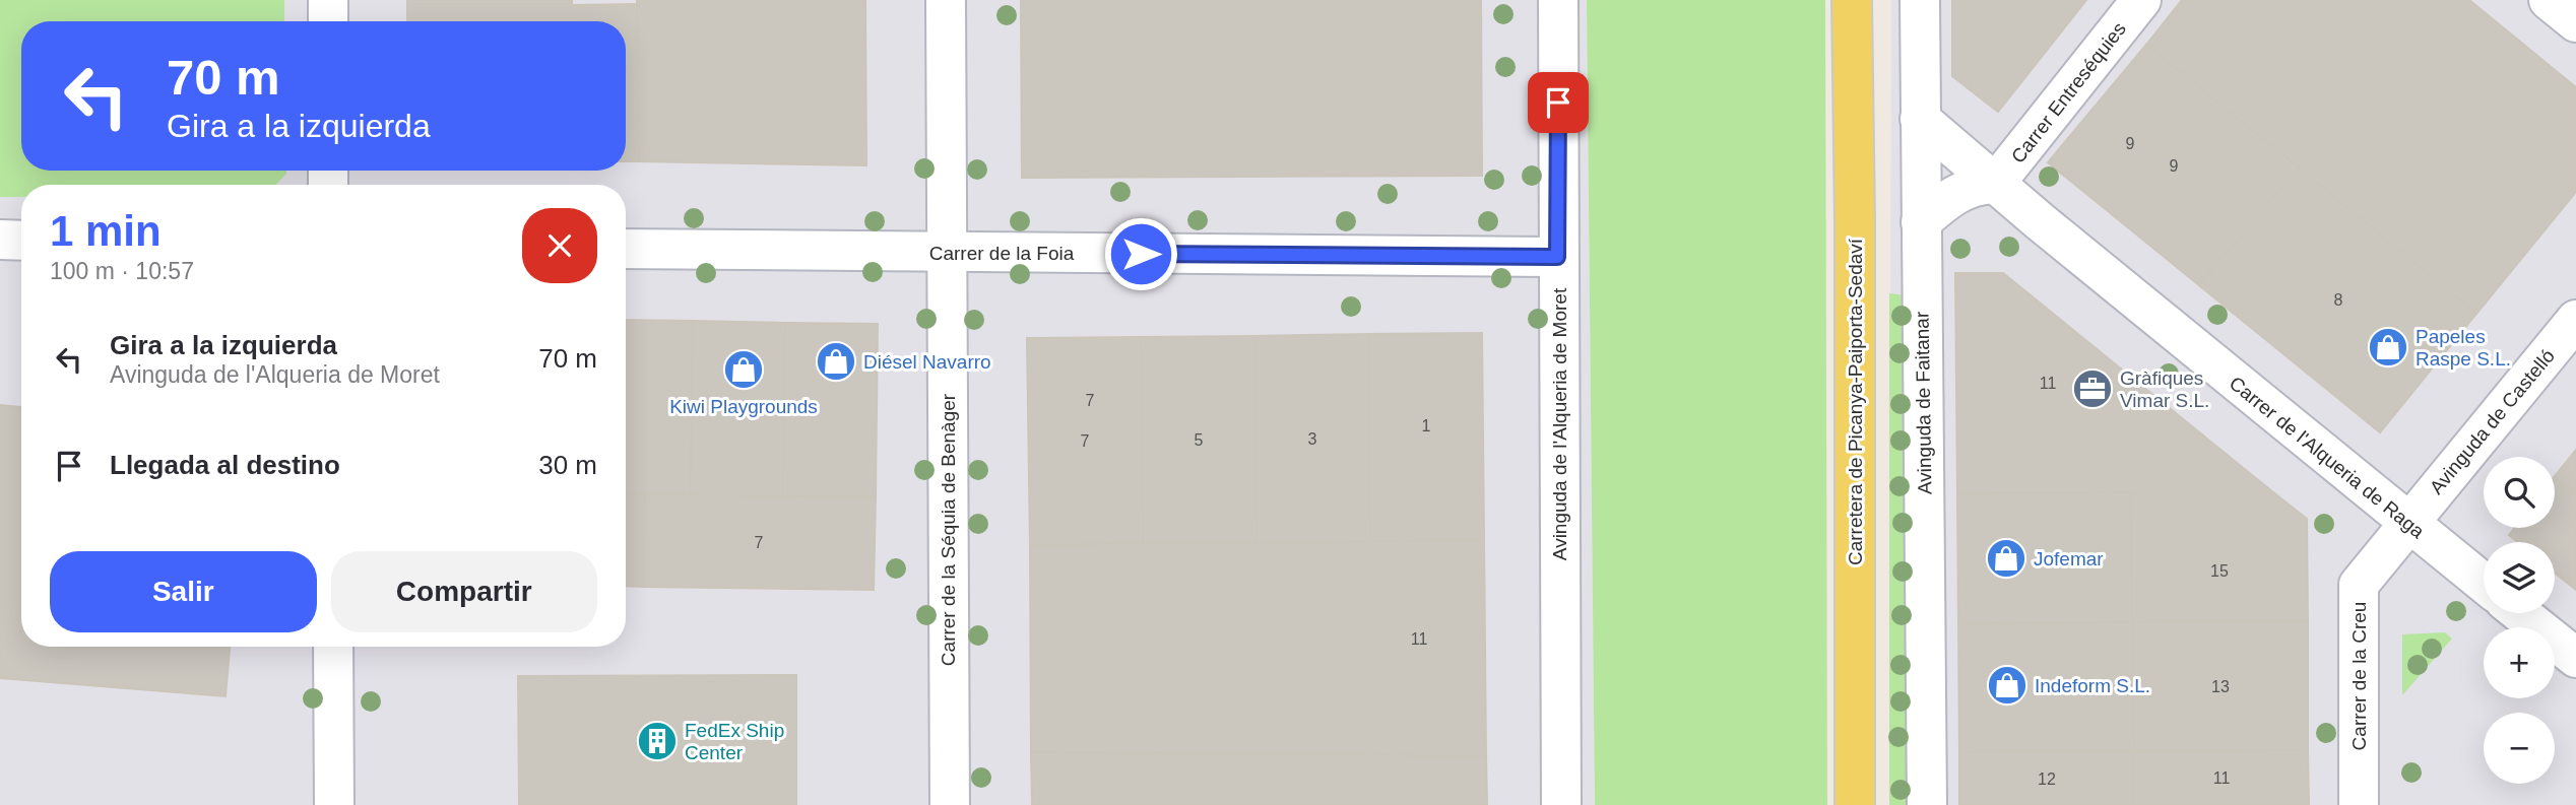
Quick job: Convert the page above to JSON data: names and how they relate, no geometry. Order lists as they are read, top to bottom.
{
  "streets": {
    "main road": ["Carretera de Picanya-Paiporta-Sedaví"],
    "street": [
      "Carrer Entreséquies",
      "Carrer de la Foia",
      "Avinguda de Faitanar",
      "Avinguda de Castelló",
      "Avinguda de l'Alqueria de Moret",
      "Carrer de l'Alqueria de Raga",
      "Carrer de la Séquia de Benàger",
      "Carrer de la Creu"
    ]
  },
  "crossings": [
    ["Carrer Entreséquies", "Carrer de l'Alqueria de Raga"],
    ["Carrer de la Foia", "Avinguda de l'Alqueria de Moret"],
    ["Carrer de la Foia", "Carrer de la Séquia de Benàger"],
    ["Avinguda de Faitanar", "Carrer de l'Alqueria de Raga"],
    ["Avinguda de Castelló", "Carrer de l'Alqueria de Raga"],
    ["Avinguda de Castelló", "Carrer de la Creu"],
    ["Carrer de l'Alqueria de Raga", "Carrer de la Creu"]
  ],
  "places": {
    "shop": [
      "Papeles Raspe S.L.",
      "Diésel Navarro",
      "Kiwi Playgrounds",
      "Jofemar",
      "Indeform S.L."
    ],
    "office": ["Gràfiques Vimar S.L."],
    "building": ["FedEx Ship Center"]
  },
  "house_numbers": [
    "9",
    "9",
    "8",
    "11",
    "7",
    "1",
    "3",
    "5",
    "7",
    "7",
    "15",
    "11",
    "13",
    "11",
    "12"
  ],
  "page": {
    "turn": ["70 m", "Gira a la izquierda"],
    "heading": ["1 min", "100 m · 10:57"],
    "list": [
      {
        "name": "Gira a la izquierda",
        "note": "Avinguda de l'Alqueria de Moret",
        "value": "70 m"
      },
      {
        "name": "Llegada al destino",
        "value": "30 m"
      }
    ],
    "map_buttons": ["+", "−"],
    "buttons": ["Salir", "Compartir"]
  }
}
